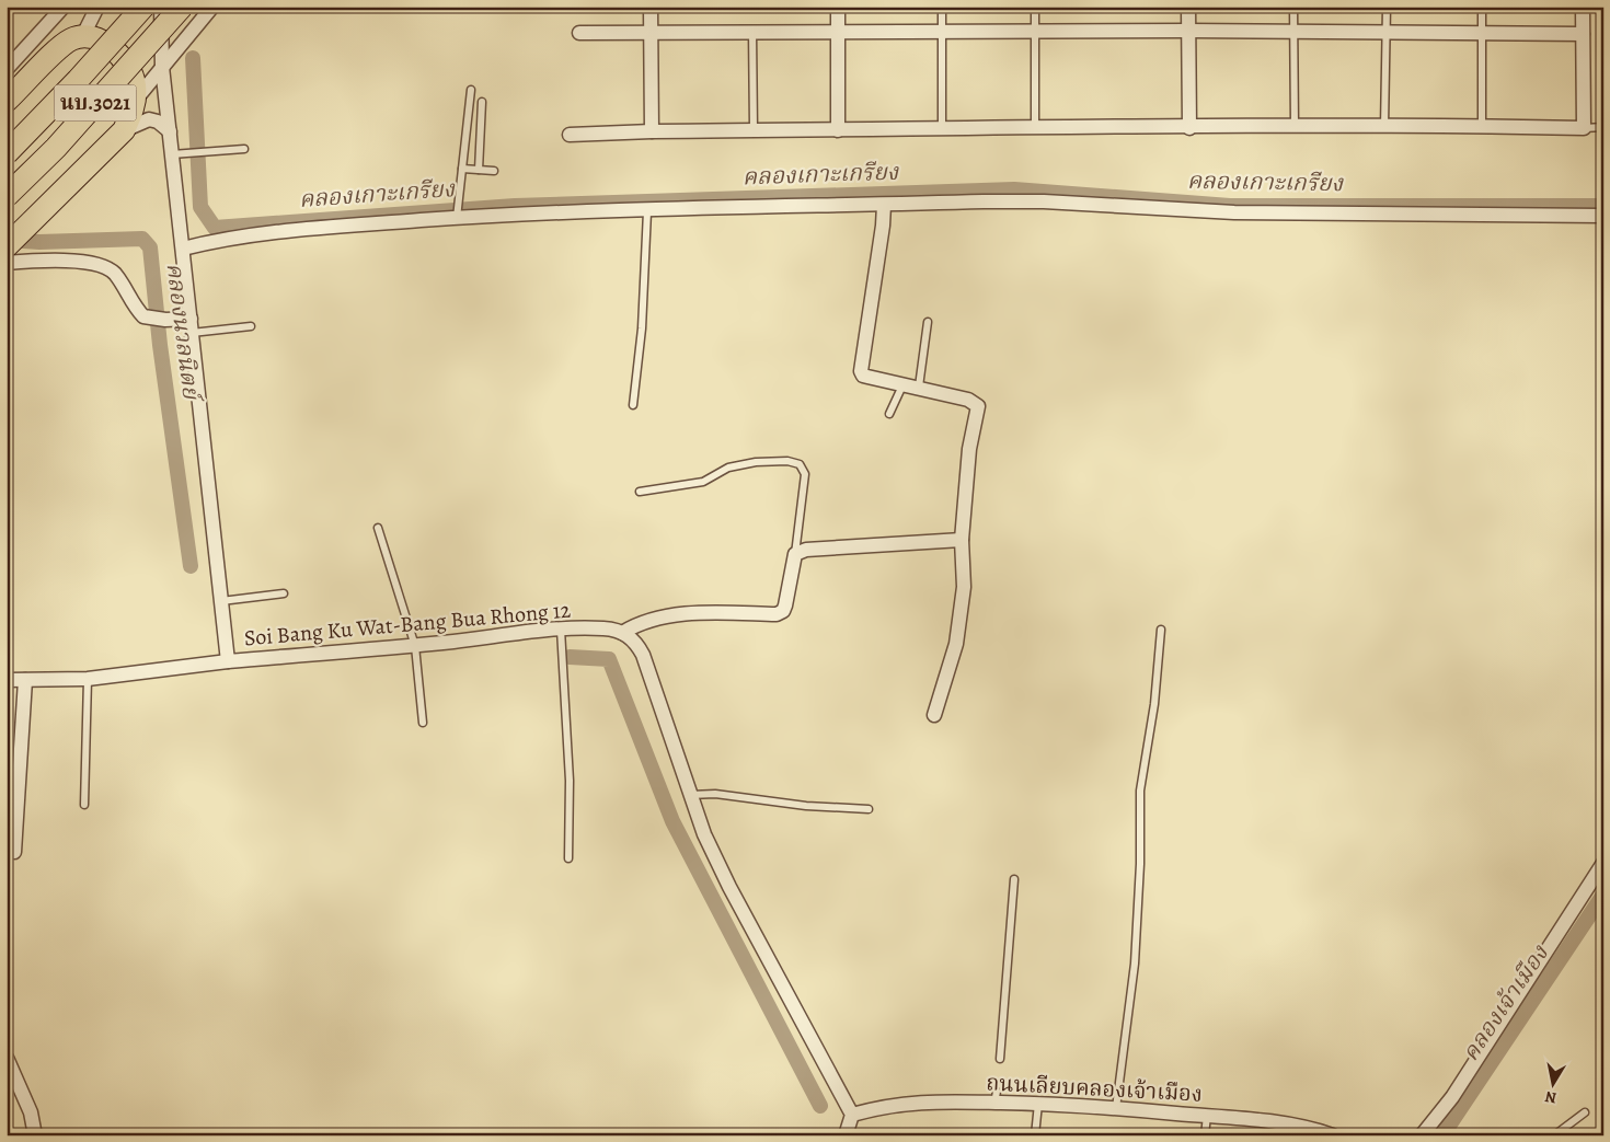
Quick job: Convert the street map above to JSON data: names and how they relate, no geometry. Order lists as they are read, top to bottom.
{
  "streets": {
    "main road": ["นบ.3021"],
    "street": ["Soi Bang Ku Wat-Bang Bua Rhong 12", "ถนนเลียบคลองเจ้าเมือง"]
  },
  "water": ["คลองเกาะเกรียง", "คลองนวลนิตย์", "คลองเจ้าเมือง"],
  "north": "bottom"
}
